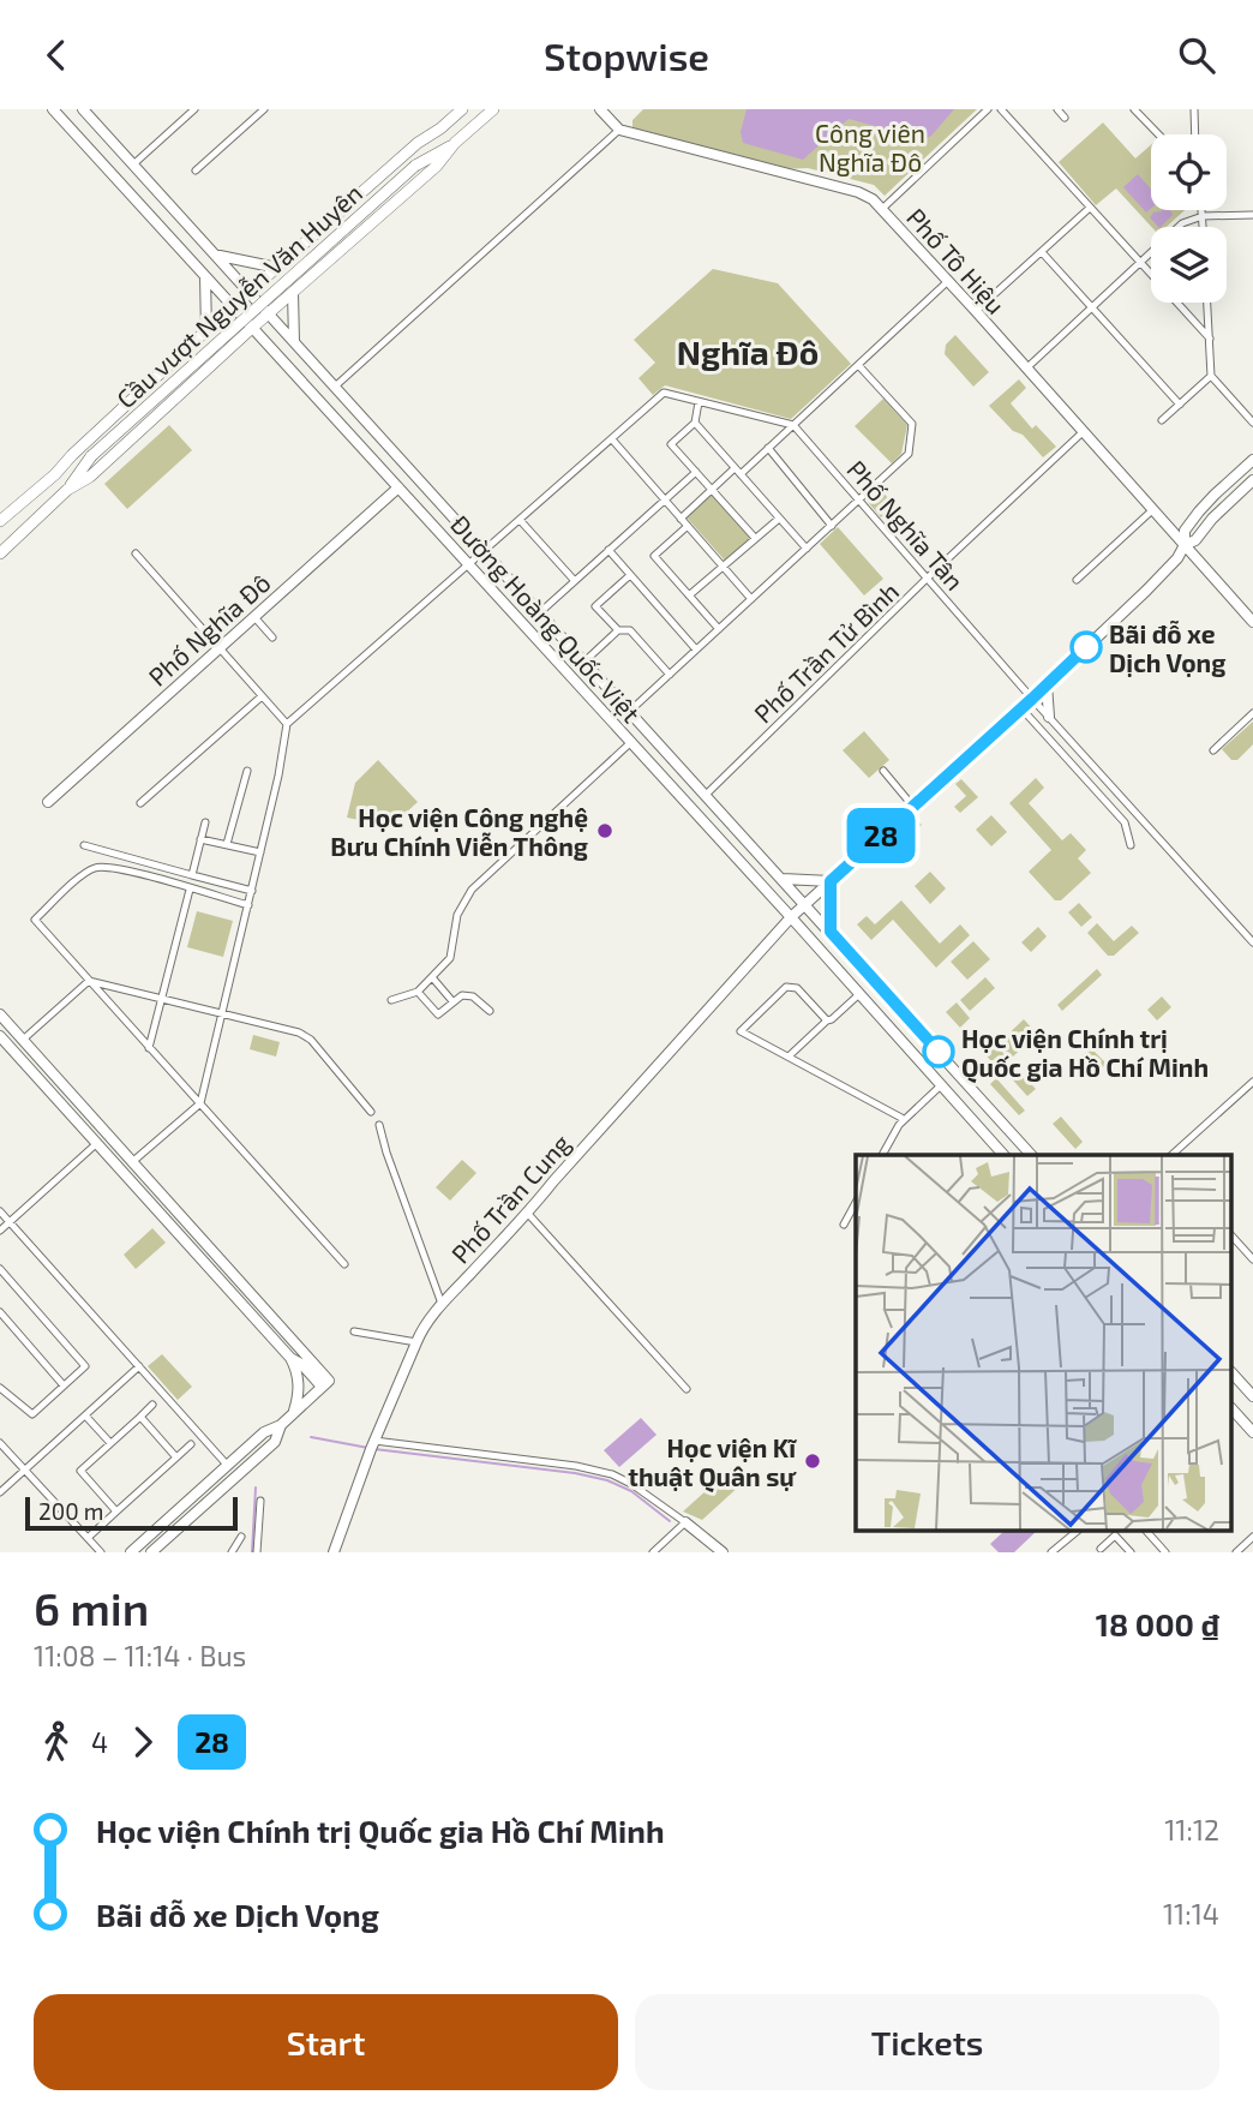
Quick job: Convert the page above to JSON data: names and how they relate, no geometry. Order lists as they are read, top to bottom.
{
  "streets": {
    "main road": [
      "Phố Tô Hiệu",
      "Cầu vượt Nguyễn Văn Huyên",
      "Đường Hoàng Quốc Việt",
      "Phố Nghĩa Đô",
      "Phố Trần Cung"
    ],
    "street": ["Phố Nghĩa Tân", "Phố Trần Tử Bình"]
  },
  "crossings": [
    ["Phố Tô Hiệu", "Phố Trần Tử Bình"],
    ["Phố Tô Hiệu", "Phố Trần Cung"],
    ["Phố Nghĩa Tân", "Phố Trần Tử Bình"],
    ["Phố Nghĩa Tân", "Phố Trần Cung"],
    ["Đường Hoàng Quốc Việt", "Phố Nghĩa Đô"],
    ["Đường Hoàng Quốc Việt", "Phố Trần Tử Bình"],
    ["Đường Hoàng Quốc Việt", "Phố Trần Cung"]
  ],
  "districts": ["Nghĩa Đô"],
  "parks": ["Công viên Nghĩa Đô"],
  "places": [
    "Bãi đỗ xe Dịch Vọng",
    "Học viện Công nghệ Bưu Chính Viễn Thông",
    "Học viện Chính trị Quốc gia Hồ Chí Minh",
    "Học viện Kĩ thuật Quân sự"
  ],
  "lines": ["bus line 28"],
  "scale_bar": "200 m",
  "page": {
    "header": "Stopwise",
    "on_map": "28",
    "scale": "200 m",
    "heading": ["6 min", "11:08 – 11:14 · Bus", "18 000 ₫"],
    "legs": ["4", "28"],
    "list": [
      {
        "name": "Học viện Chính trị Quốc gia Hồ Chí Minh",
        "value": "11:12"
      },
      {
        "name": "Bãi đỗ xe Dịch Vọng",
        "value": "11:14"
      }
    ],
    "buttons": ["Start", "Tickets"]
  }
}
